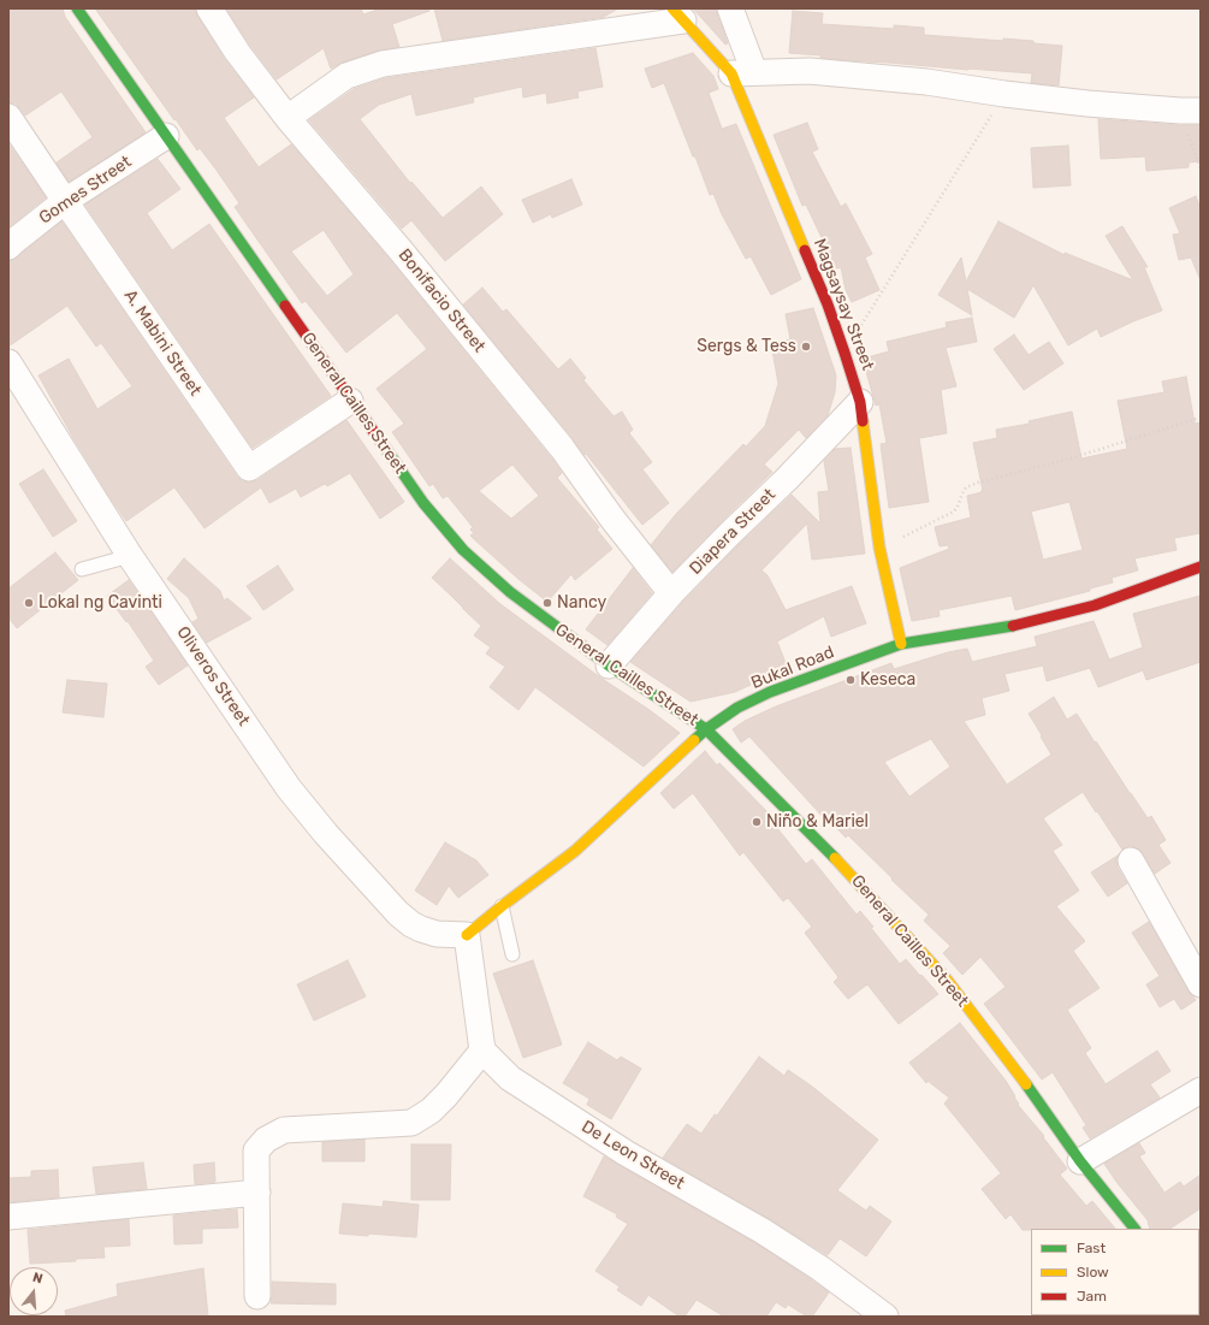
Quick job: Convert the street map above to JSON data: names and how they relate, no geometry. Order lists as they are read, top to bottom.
{
  "streets": {
    "street": [
      "Gomes Street",
      "Bonifacio Street",
      "Magsaysay Street",
      "A. Mabini Street",
      "General Cailles Street",
      "Diapera Street",
      "Bukal Road",
      "Oliveros Street",
      "De Leon Street"
    ]
  },
  "crossings": [
    ["Gomes Street", "A. Mabini Street"],
    ["Gomes Street", "General Cailles Street"],
    ["Bonifacio Street", "Diapera Street"],
    ["Magsaysay Street", "Diapera Street"],
    ["Magsaysay Street", "Bukal Road"],
    ["A. Mabini Street", "General Cailles Street"],
    ["General Cailles Street", "Diapera Street"],
    ["General Cailles Street", "Bukal Road"],
    ["Bukal Road", "Oliveros Street"]
  ],
  "places": [
    "Sergs & Tess",
    "Lokal ng Cavinti",
    "Nancy",
    "Keseca",
    "Niño & Mariel"
  ],
  "legend": ["Fast", "Slow", "Jam"],
  "north": "top"
}
